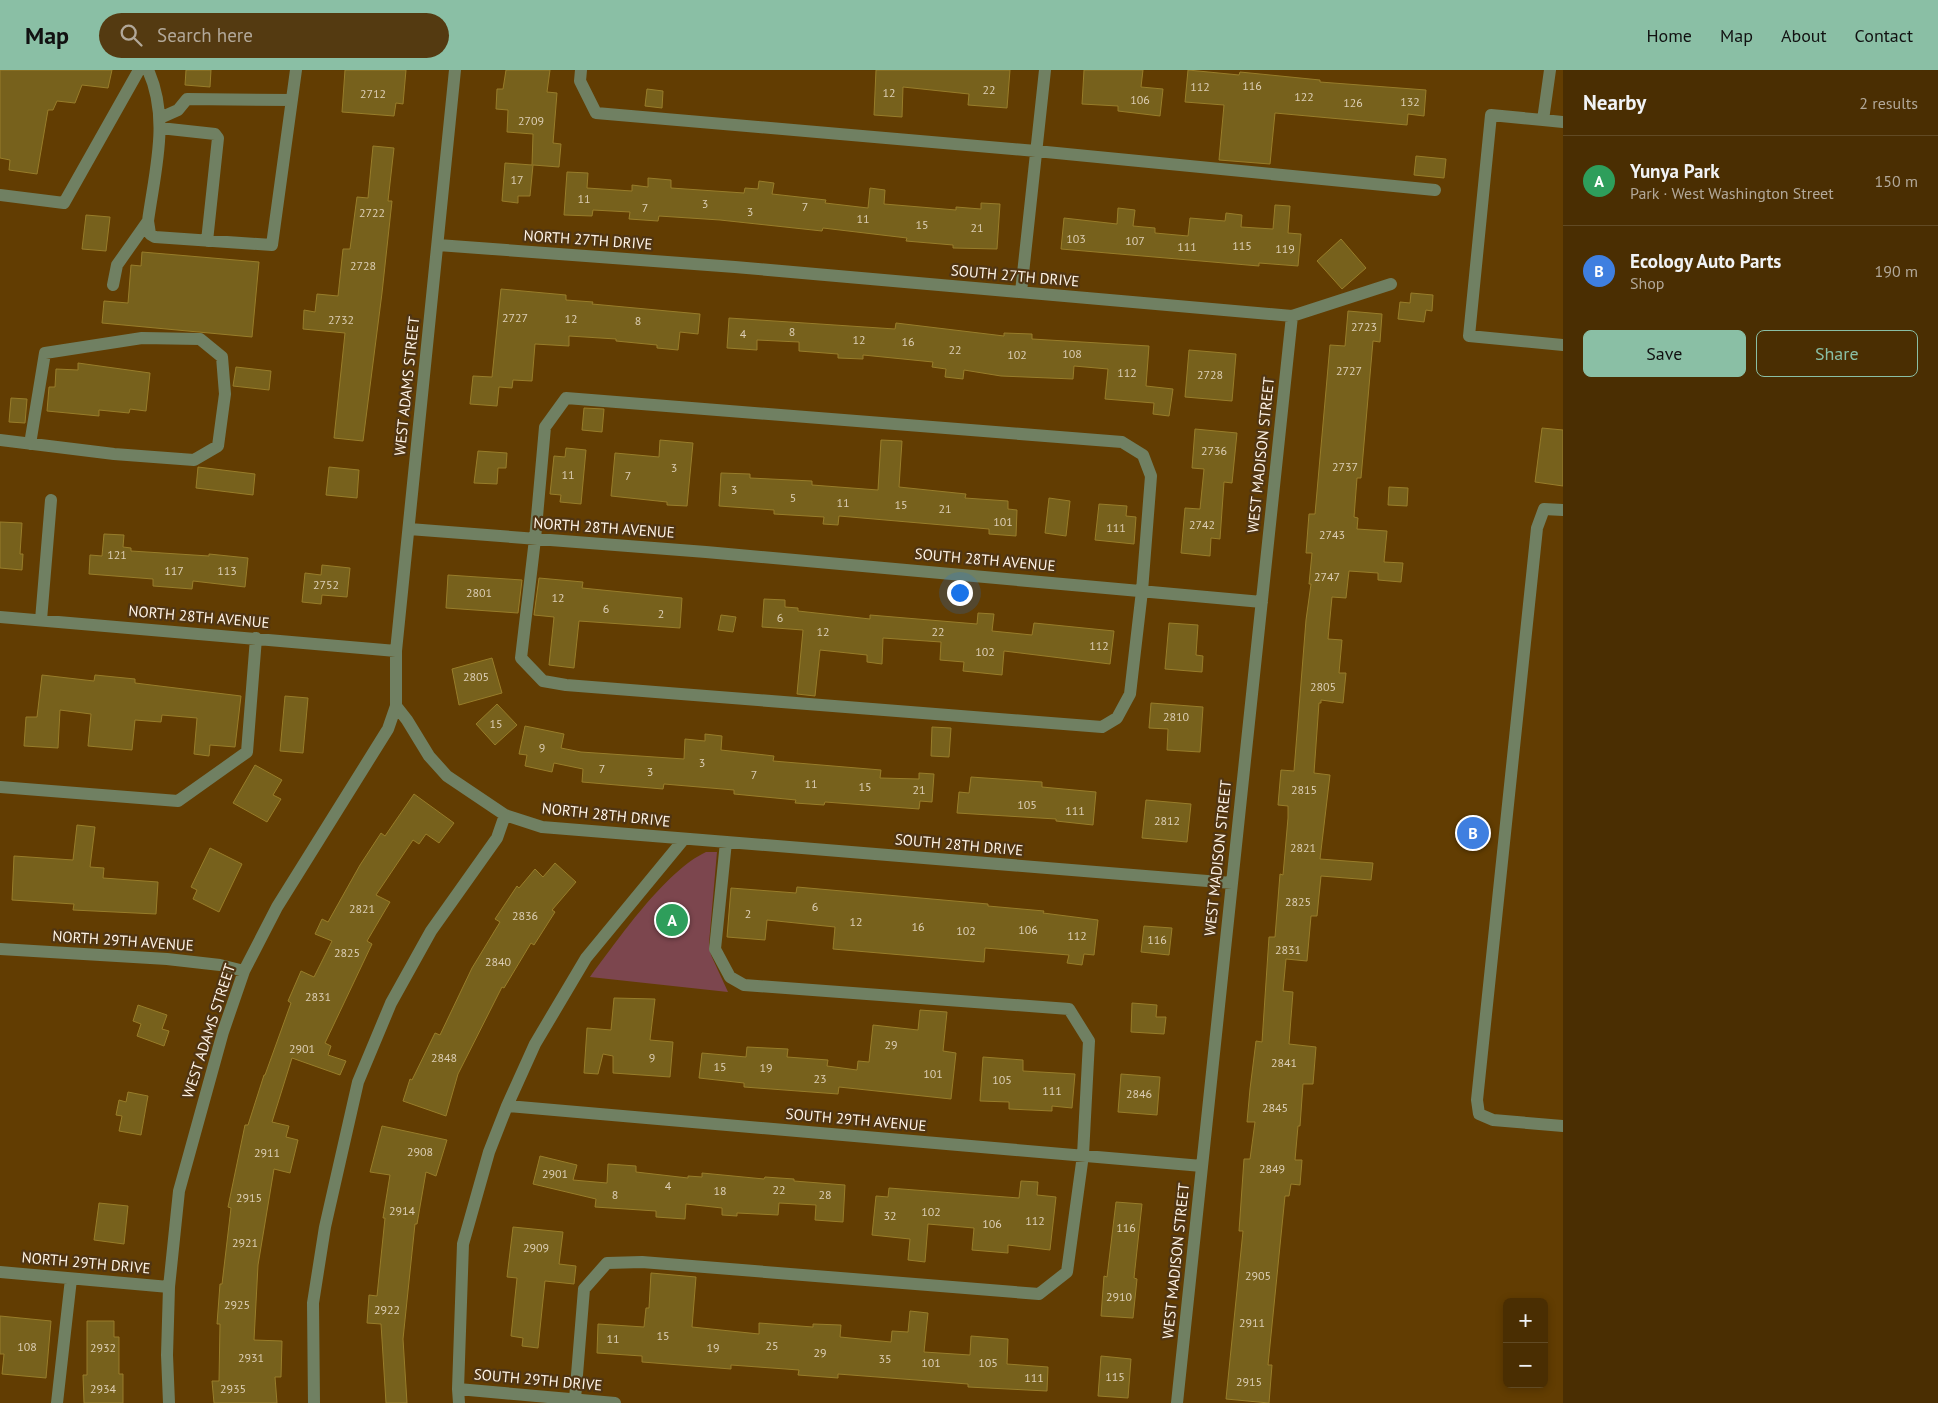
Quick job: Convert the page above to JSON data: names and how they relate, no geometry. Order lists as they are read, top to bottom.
{
  "streets": {
    "street": [
      "NORTH 27TH DRIVE",
      "SOUTH 27TH DRIVE",
      "WEST ADAMS STREET",
      "WEST MADISON STREET",
      "NORTH 28TH AVENUE",
      "SOUTH 28TH AVENUE",
      "NORTH 28TH DRIVE",
      "SOUTH 28TH DRIVE",
      "NORTH 29TH AVENUE",
      "SOUTH 29TH AVENUE",
      "NORTH 29TH DRIVE",
      "SOUTH 29TH DRIVE"
    ]
  },
  "crossings": [
    ["NORTH 27TH DRIVE", "SOUTH 27TH DRIVE"],
    ["NORTH 27TH DRIVE", "WEST ADAMS STREET"],
    ["SOUTH 27TH DRIVE", "WEST MADISON STREET"],
    ["WEST ADAMS STREET", "NORTH 28TH AVENUE"],
    ["WEST ADAMS STREET", "NORTH 28TH DRIVE"],
    ["WEST ADAMS STREET", "NORTH 29TH AVENUE"],
    ["WEST ADAMS STREET", "NORTH 29TH DRIVE"],
    ["WEST MADISON STREET", "SOUTH 28TH AVENUE"],
    ["WEST MADISON STREET", "SOUTH 28TH DRIVE"],
    ["WEST MADISON STREET", "SOUTH 29TH AVENUE"],
    ["NORTH 28TH AVENUE", "SOUTH 28TH AVENUE"],
    ["NORTH 28TH DRIVE", "SOUTH 28TH DRIVE"]
  ],
  "house_numbers": [
    "116",
    "112",
    "22",
    "12",
    "2712",
    "122",
    "106",
    "132",
    "126",
    "2709",
    "17",
    "11",
    "3",
    "7",
    "7",
    "3",
    "2722",
    "11",
    "15",
    "21",
    "103",
    "107",
    "115",
    "111",
    "119",
    "2728",
    "2727",
    "12",
    "2732",
    "8",
    "2723",
    "8",
    "4",
    "12",
    "16",
    "22",
    "108",
    "102",
    "2727",
    "112",
    "2728",
    "2736",
    "2737",
    "3",
    "11",
    "7",
    "3",
    "5",
    "11",
    "15",
    "21",
    "101",
    "2742",
    "111",
    "2743",
    "121",
    "117",
    "113",
    "2747",
    "2752",
    "2801",
    "12",
    "6",
    "2",
    "6",
    "12",
    "22",
    "112",
    "102",
    "2805",
    "2805",
    "2810",
    "15",
    "9",
    "3",
    "7",
    "3",
    "7",
    "11",
    "15",
    "21",
    "2815",
    "105",
    "111",
    "2812",
    "2821",
    "2825",
    "6",
    "2821",
    "2",
    "2836",
    "12",
    "16",
    "106",
    "102",
    "112",
    "116",
    "2831",
    "2825",
    "2840",
    "2831",
    "29",
    "2901",
    "2848",
    "9",
    "2841",
    "15",
    "19",
    "101",
    "23",
    "105",
    "111",
    "2846",
    "2845",
    "2908",
    "2911",
    "2849",
    "2901",
    "4",
    "22",
    "18",
    "8",
    "28",
    "2915",
    "2914",
    "102",
    "32",
    "112",
    "106",
    "116",
    "2921",
    "2909",
    "2905",
    "2910",
    "2925",
    "2922",
    "2911",
    "15",
    "11",
    "25",
    "108",
    "2932",
    "19",
    "29",
    "2931",
    "35",
    "101",
    "105",
    "115",
    "111",
    "2915",
    "2934",
    "2935"
  ],
  "page": {
    "header": "Map",
    "search": "Search here",
    "nav": [
      "Home",
      "Map",
      "About",
      "Contact"
    ],
    "heading": ["Nearby", "2 results"],
    "list": [
      {
        "mark": "A",
        "name": "Yunya Park",
        "note": "Park · West Washington Street",
        "value": "150 m"
      },
      {
        "mark": "B",
        "name": "Ecology Auto Parts",
        "note": "Shop",
        "value": "190 m"
      }
    ],
    "buttons": ["Save", "Share"],
    "pins": ["B", "A"],
    "map_buttons": ["+", "−"]
  }
}
